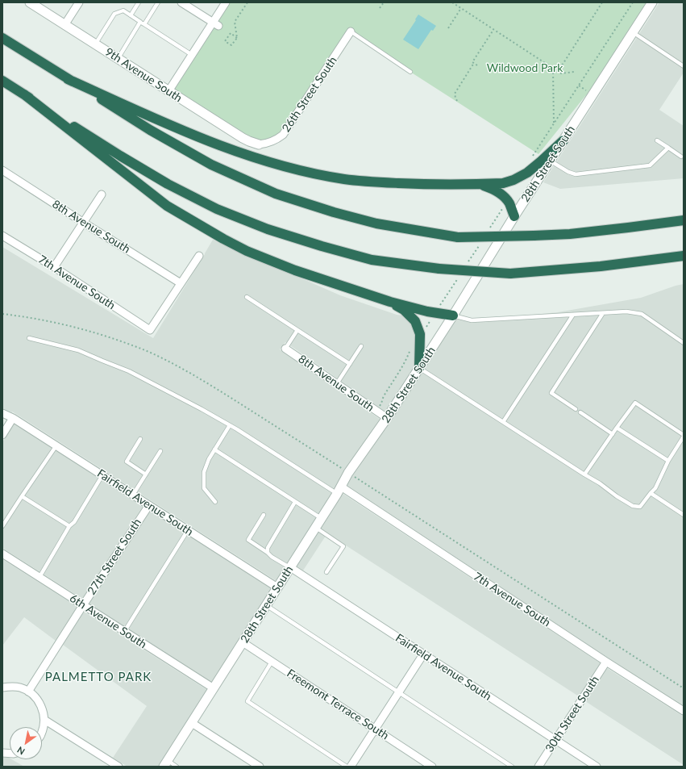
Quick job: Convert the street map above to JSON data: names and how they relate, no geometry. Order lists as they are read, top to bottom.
{
  "streets": {
    "street": [
      "9th Avenue South",
      "26th Street South",
      "28th Street South",
      "8th Avenue South",
      "7th Avenue South",
      "Fairfield Avenue South",
      "27th Street South",
      "6th Avenue South",
      "Freemont Terrace South",
      "30th Street South"
    ]
  },
  "crossings": [
    ["9th Avenue South", "26th Street South"],
    ["28th Street South", "8th Avenue South"],
    ["28th Street South", "7th Avenue South"],
    ["28th Street South", "Fairfield Avenue South"],
    ["28th Street South", "6th Avenue South"],
    ["28th Street South", "Freemont Terrace South"],
    ["8th Avenue South", "7th Avenue South"],
    ["7th Avenue South", "30th Street South"],
    ["Fairfield Avenue South", "27th Street South"],
    ["Fairfield Avenue South", "30th Street South"],
    ["27th Street South", "6th Avenue South"]
  ],
  "districts": ["PALMETTO PARK"],
  "parks": ["Wildwood Park"],
  "north": "bottom left"
}
